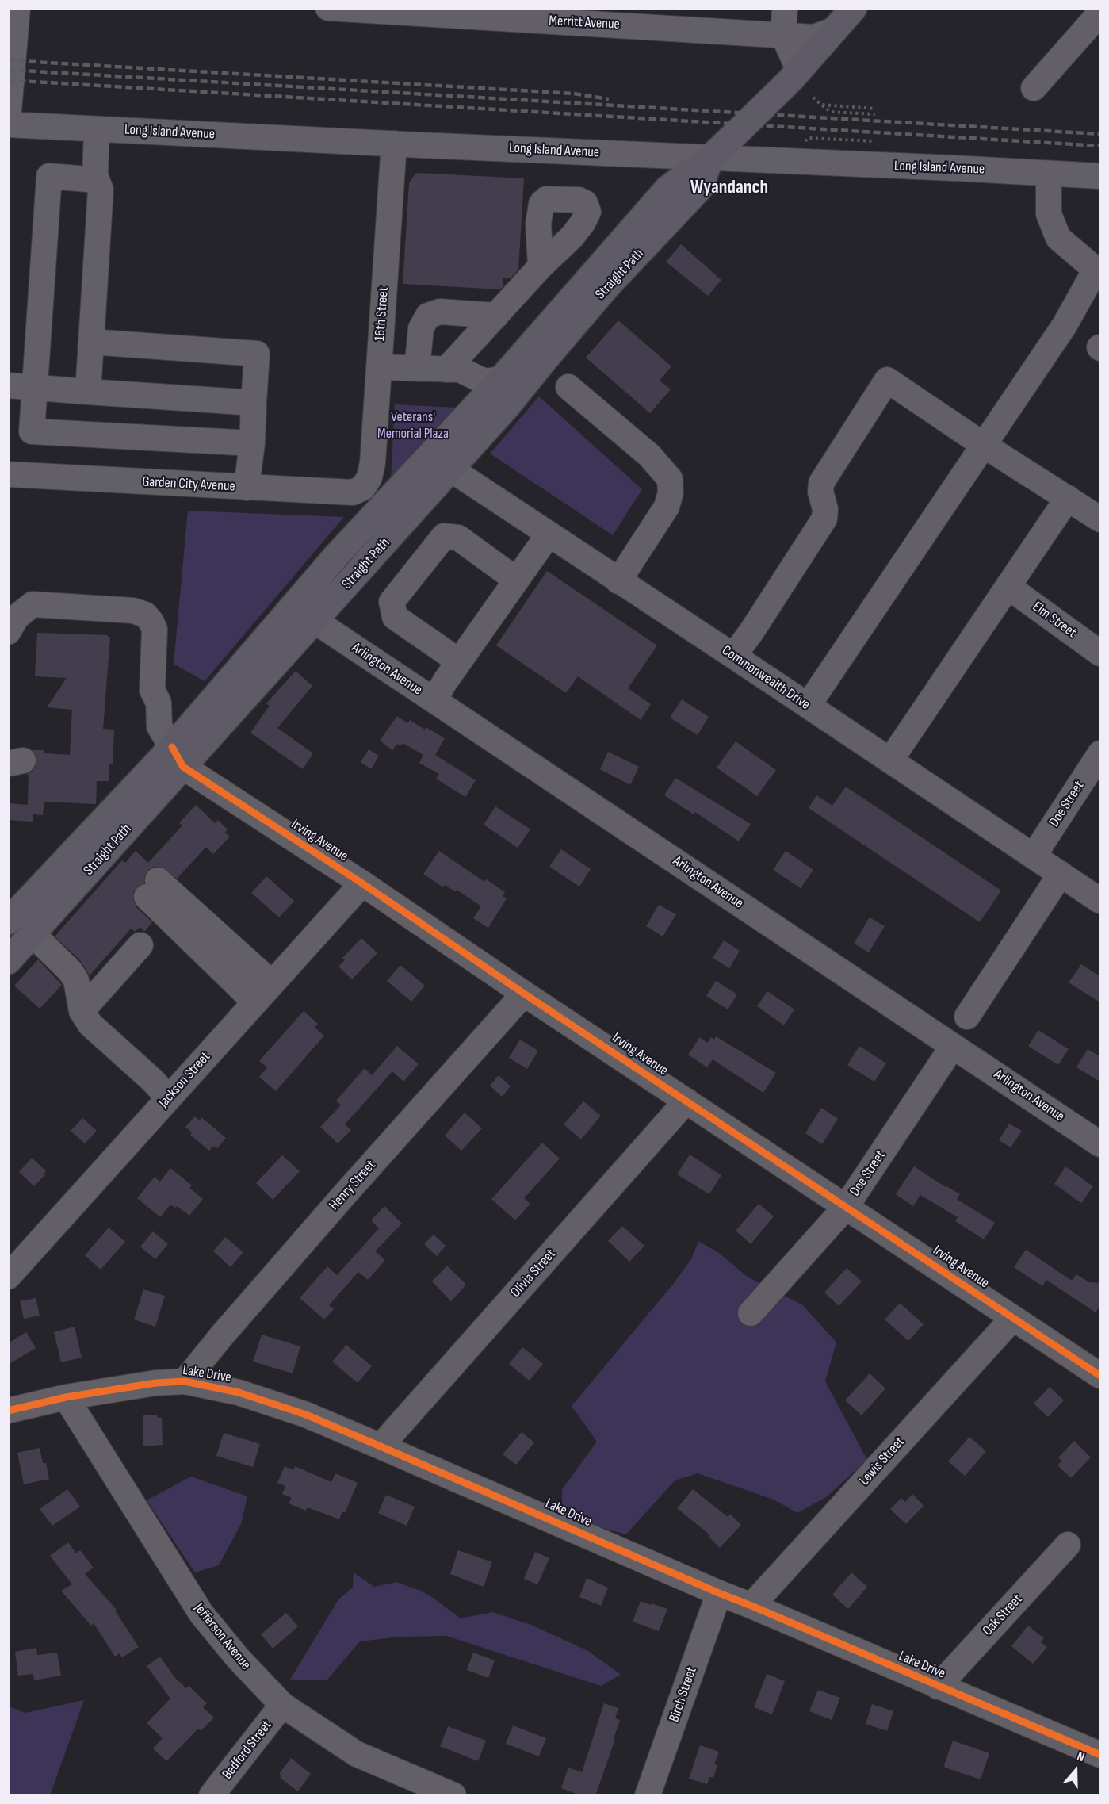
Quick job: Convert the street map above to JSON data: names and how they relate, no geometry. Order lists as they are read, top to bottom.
{
  "streets": {
    "main road": ["Straight Path"],
    "street": [
      "Merritt Avenue",
      "Long Island Avenue",
      "16th Street",
      "Garden City Avenue",
      "Elm Street",
      "Arlington Avenue",
      "Commonwealth Drive",
      "Doe Street",
      "Irving Avenue",
      "Jackson Street",
      "Henry Street",
      "Olivia Street",
      "Lake Drive",
      "Lewis Street",
      "Oak Street",
      "Jefferson Avenue",
      "Birch Street",
      "Bedford Street"
    ]
  },
  "crossings": [
    ["Merritt Avenue", "Straight Path"],
    ["Long Island Avenue", "Straight Path"],
    ["Long Island Avenue", "16th Street"],
    ["Straight Path", "Arlington Avenue"],
    ["Straight Path", "Commonwealth Drive"],
    ["Straight Path", "Irving Avenue"],
    ["16th Street", "Garden City Avenue"],
    ["Arlington Avenue", "Doe Street"],
    ["Commonwealth Drive", "Doe Street"],
    ["Doe Street", "Irving Avenue"],
    ["Irving Avenue", "Jackson Street"],
    ["Irving Avenue", "Henry Street"],
    ["Irving Avenue", "Olivia Street"],
    ["Irving Avenue", "Lewis Street"],
    ["Henry Street", "Lake Drive"],
    ["Olivia Street", "Lake Drive"],
    ["Lake Drive", "Lewis Street"],
    ["Lake Drive", "Oak Street"],
    ["Lake Drive", "Jefferson Avenue"],
    ["Lake Drive", "Birch Street"],
    ["Jefferson Avenue", "Bedford Street"]
  ],
  "districts": ["Wyandanch"],
  "parks": ["Veterans' Memorial Plaza"],
  "north": "top"
}
